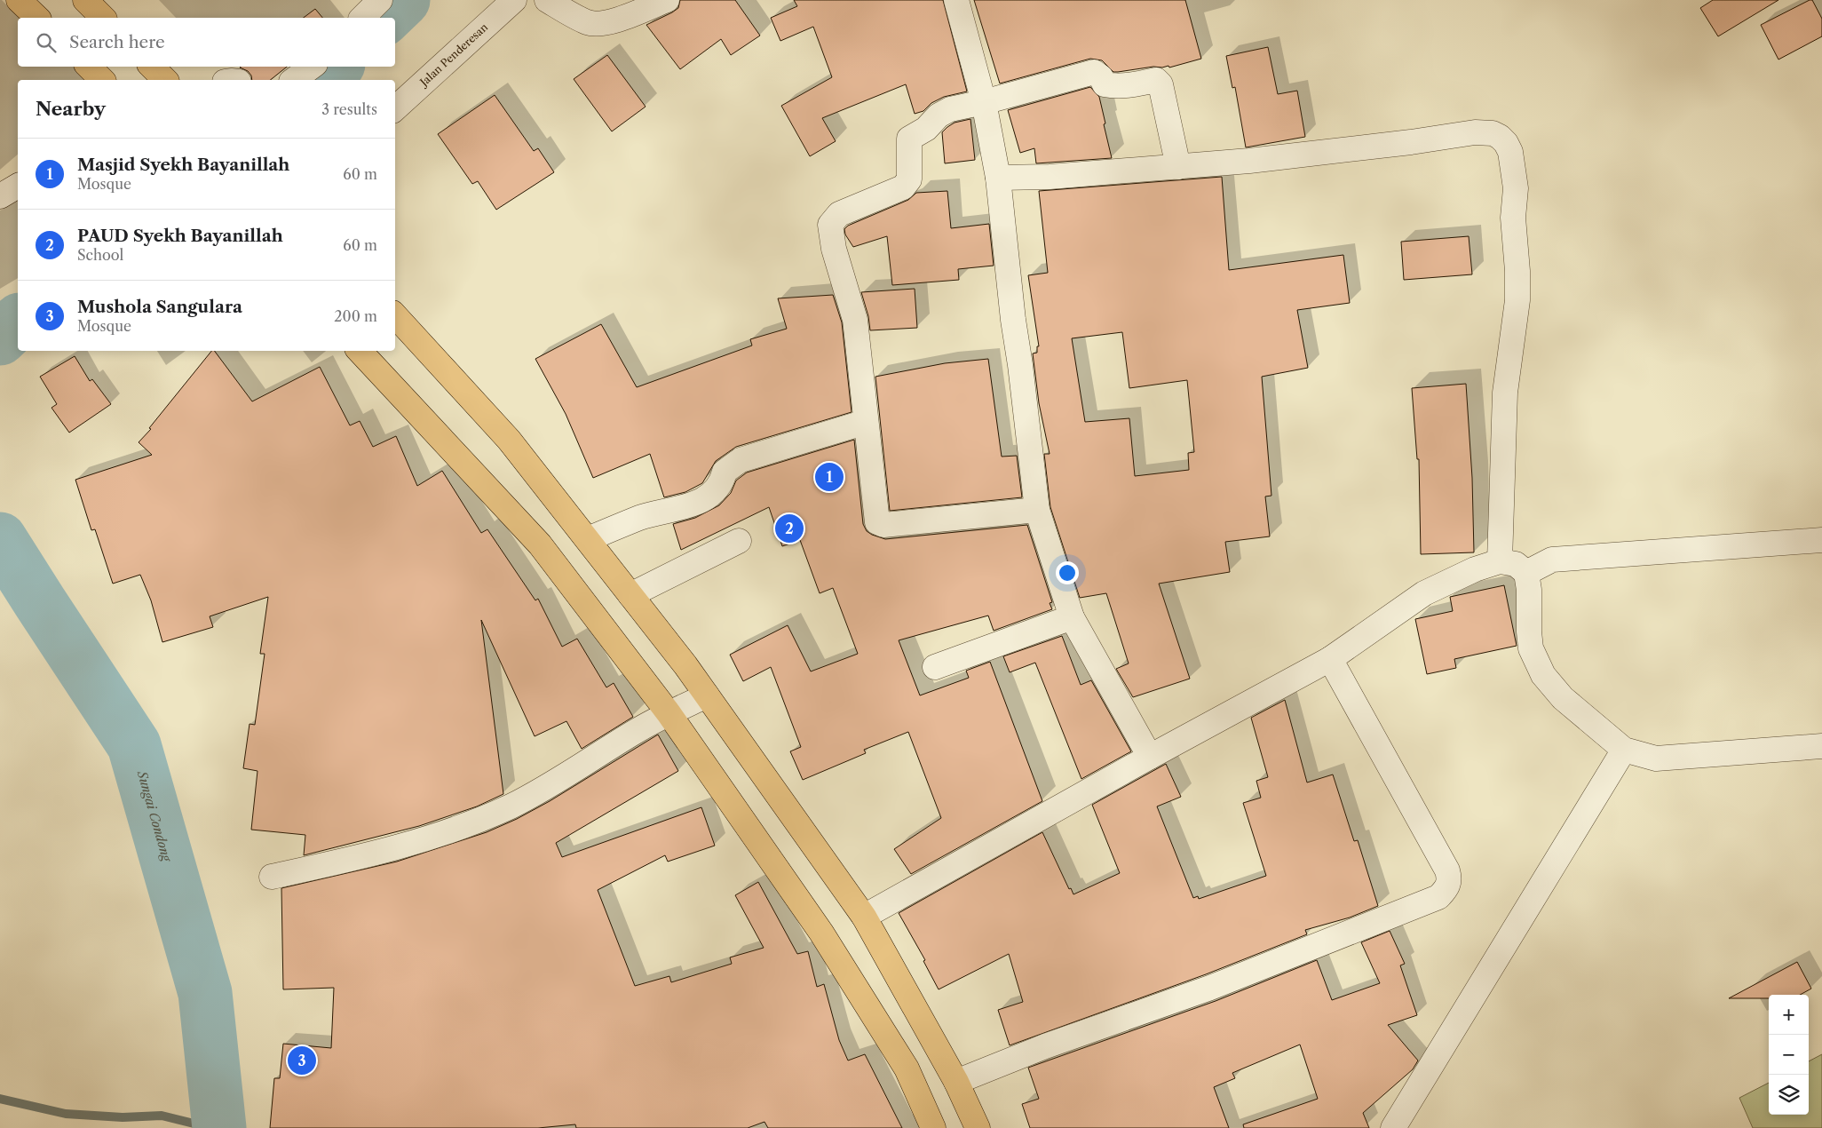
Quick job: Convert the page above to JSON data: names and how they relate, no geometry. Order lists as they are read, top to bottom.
{
  "streets": {
    "street": ["Jalan Penderesan"]
  },
  "water": ["Sungai Condong"],
  "page": {
    "search": "Search here",
    "heading": ["Nearby", "3 results"],
    "list": [
      {
        "mark": "1",
        "name": "Masjid Syekh Bayanillah",
        "note": "Mosque",
        "value": "60 m"
      },
      {
        "mark": "2",
        "name": "PAUD Syekh Bayanillah",
        "note": "School",
        "value": "60 m"
      },
      {
        "mark": "3",
        "name": "Mushola Sangulara",
        "note": "Mosque",
        "value": "200 m"
      }
    ],
    "pins": ["1", "2", "3"],
    "map_buttons": ["+", "−"]
  }
}
